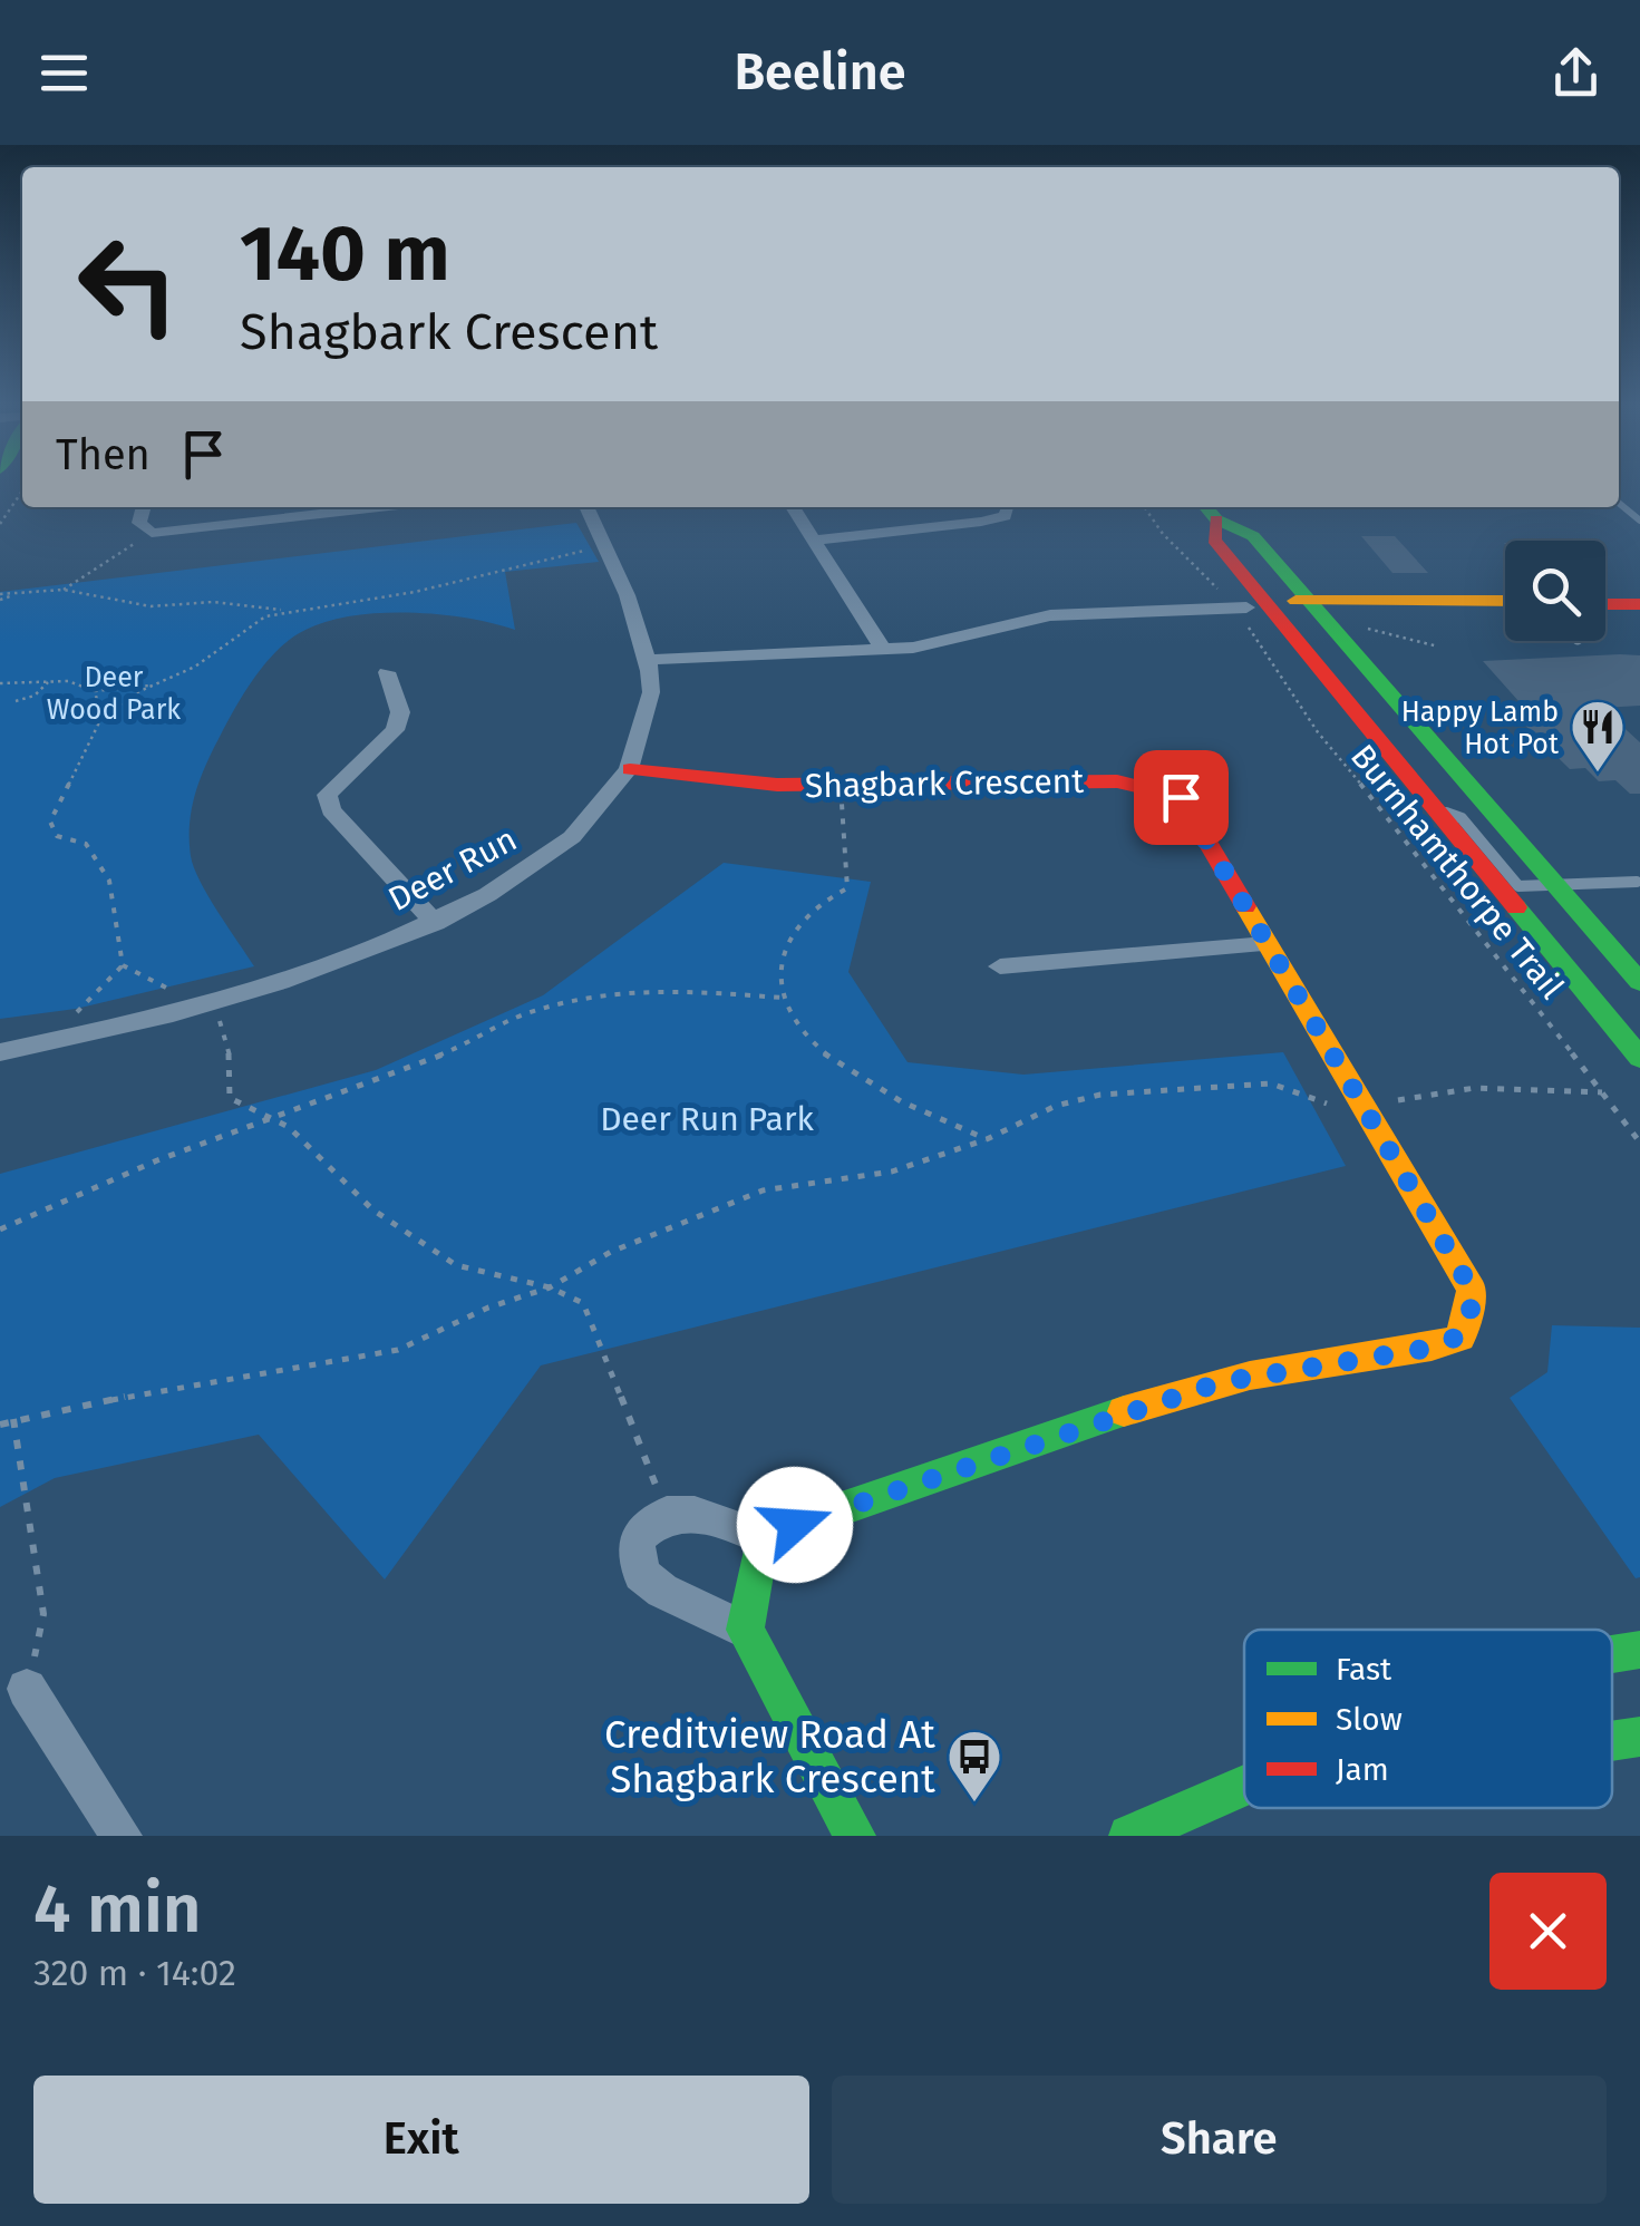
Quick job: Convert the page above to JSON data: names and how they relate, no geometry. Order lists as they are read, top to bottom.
{
  "streets": {
    "street": ["Shagbark Crescent", "Deer Run"],
    "path": ["Burnhamthorpe Trail"]
  },
  "crossings": [
    ["Shagbark Crescent", "Deer Run"]
  ],
  "parks": ["Deer Wood Park", "Deer Run Park"],
  "places": {
    "restaurant": ["Happy Lamb Hot Pot"],
    "bus stop": ["Creditview Road At Shagbark Crescent"]
  },
  "legend": ["Fast", "Slow", "Jam"],
  "page": {
    "header": "Beeline",
    "turn": ["140 m", "Shagbark Crescent"],
    "then": "Then",
    "heading": ["4 min", "320 m · 14:02"],
    "buttons": ["Exit", "Share"]
  }
}
